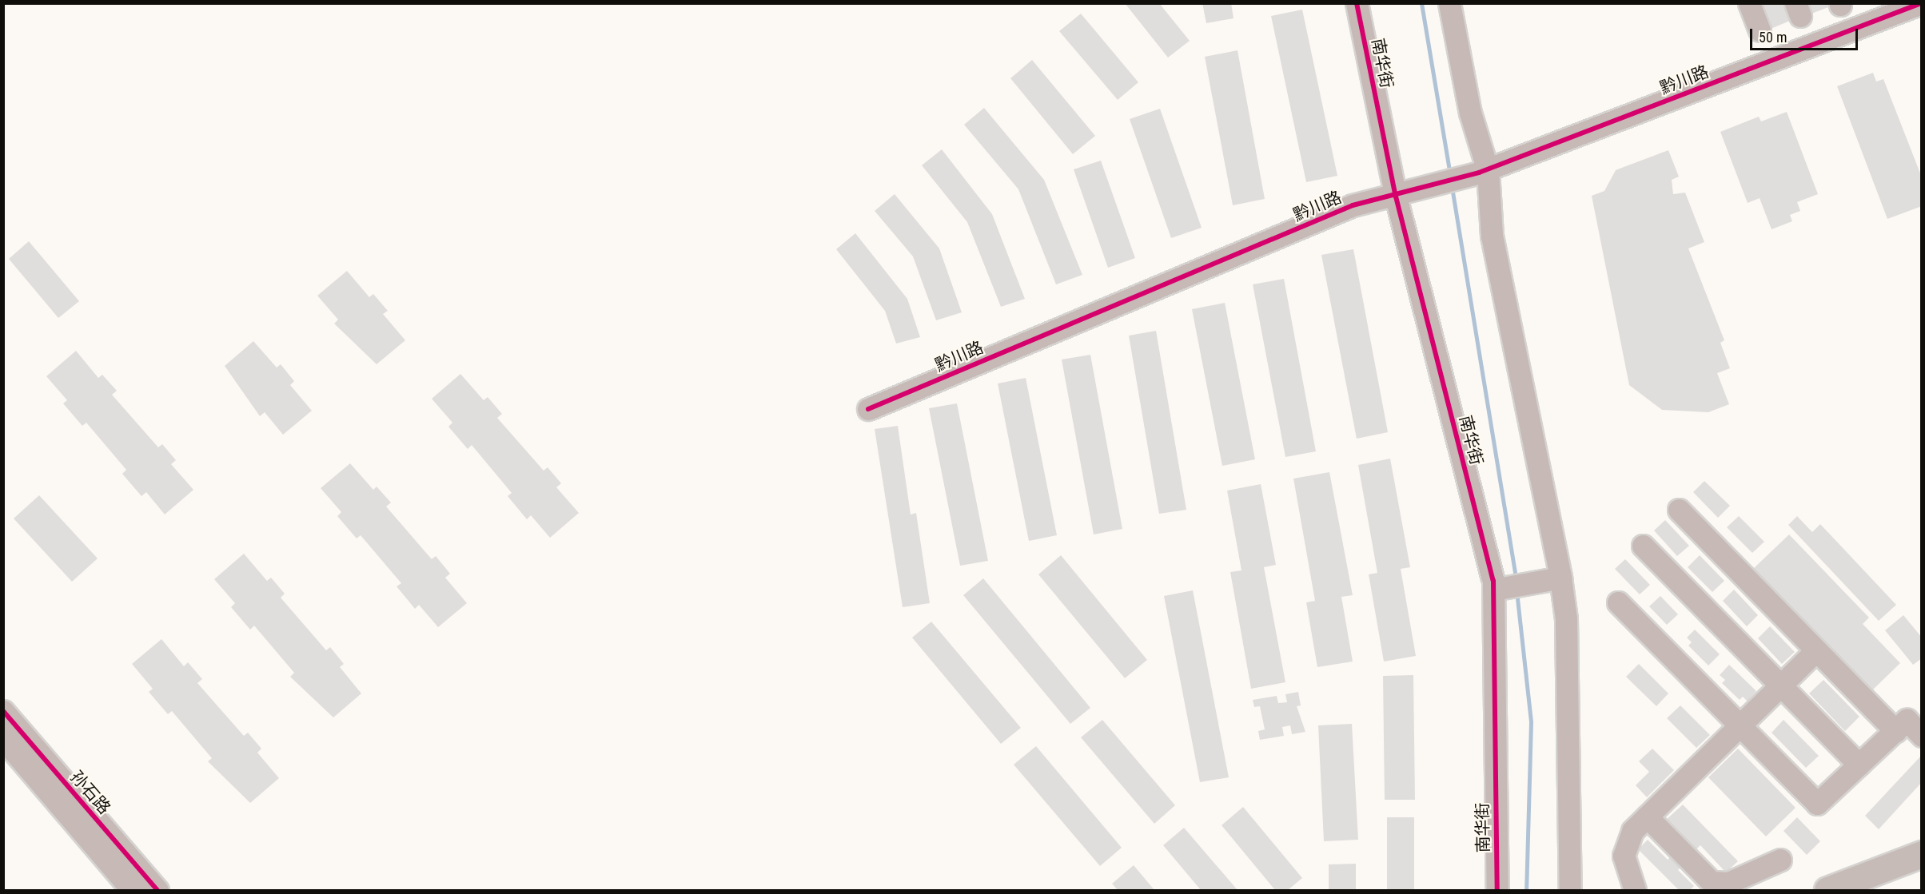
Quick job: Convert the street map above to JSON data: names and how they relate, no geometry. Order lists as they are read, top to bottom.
{
  "streets": {
    "street": ["南华街", "黔川路", "孙石路"]
  },
  "crossings": [
    ["南华街", "黔川路"]
  ],
  "scale_bar": "50 m"
}
